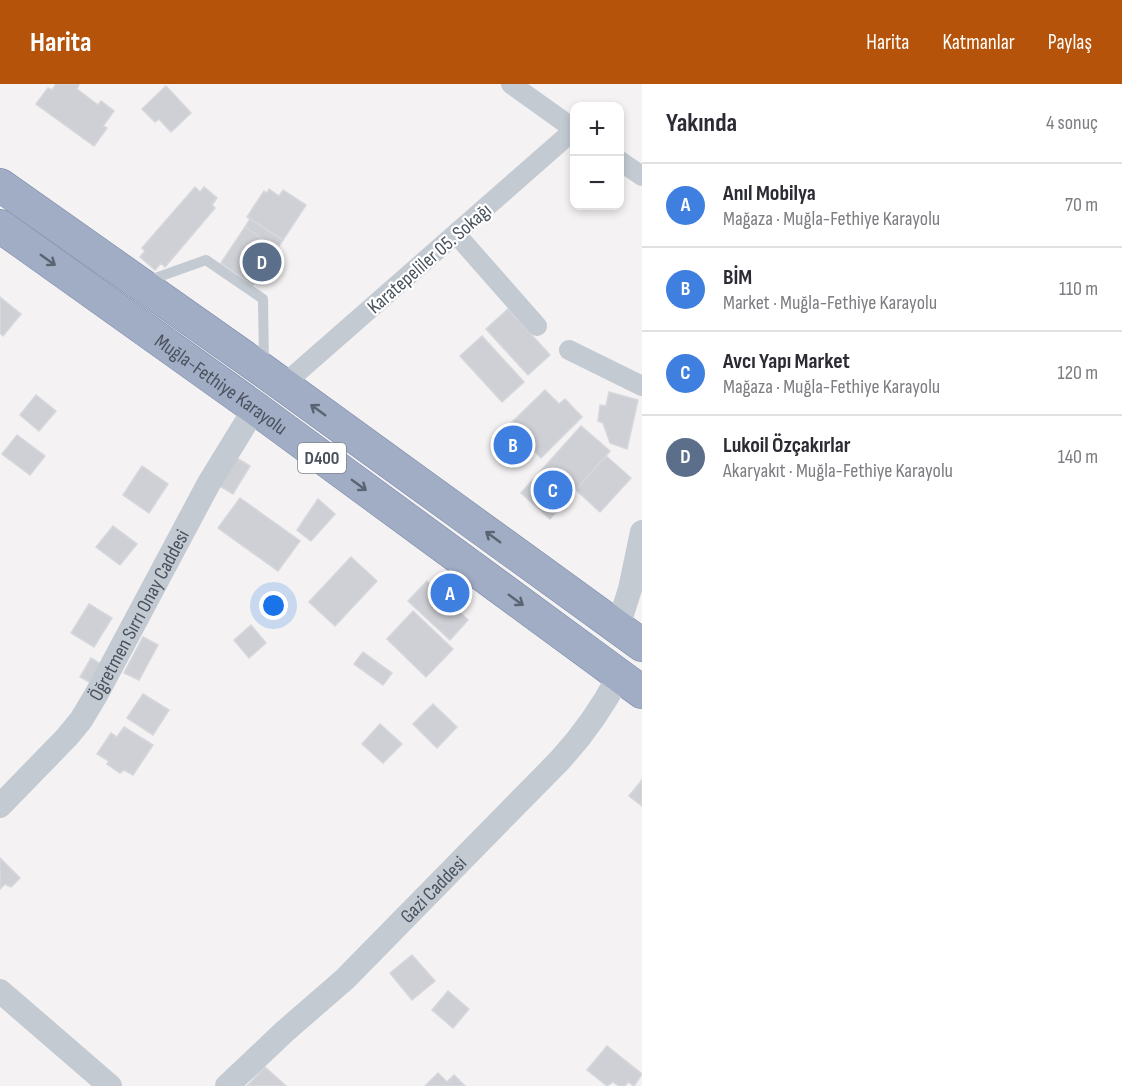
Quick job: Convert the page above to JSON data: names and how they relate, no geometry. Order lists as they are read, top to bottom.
{
  "streets": {
    "highway": ["Muğla-Fethiye Karayolu", "D400"],
    "street": ["Karatepeliler 05. Sokağı", "Öğretmen Sırrı Onay Caddesi", "Gazi Caddesi"]
  },
  "crossings": [
    ["Karatepeliler 05. Sokağı", "Muğla-Fethiye Karayolu"],
    ["Muğla-Fethiye Karayolu", "Öğretmen Sırrı Onay Caddesi"],
    ["Muğla-Fethiye Karayolu", "Gazi Caddesi"]
  ],
  "page": {
    "header": "Harita",
    "nav": ["Harita", "Katmanlar", "Paylaş"],
    "heading": ["Yakında", "4 sonuç"],
    "map_buttons": ["+", "−"],
    "list": [
      {
        "mark": "A",
        "name": "Anıl Mobilya",
        "note": "Mağaza · Muğla-Fethiye Karayolu",
        "value": "70 m"
      },
      {
        "mark": "B",
        "name": "BİM",
        "note": "Market · Muğla-Fethiye Karayolu",
        "value": "110 m"
      },
      {
        "mark": "C",
        "name": "Avcı Yapı Market",
        "note": "Mağaza · Muğla-Fethiye Karayolu",
        "value": "120 m"
      },
      {
        "mark": "D",
        "name": "Lukoil Özçakırlar",
        "note": "Akaryakıt · Muğla-Fethiye Karayolu",
        "value": "140 m"
      }
    ],
    "pins": [
      "D",
      "B",
      "C",
      "A"
    ]
  }
}
